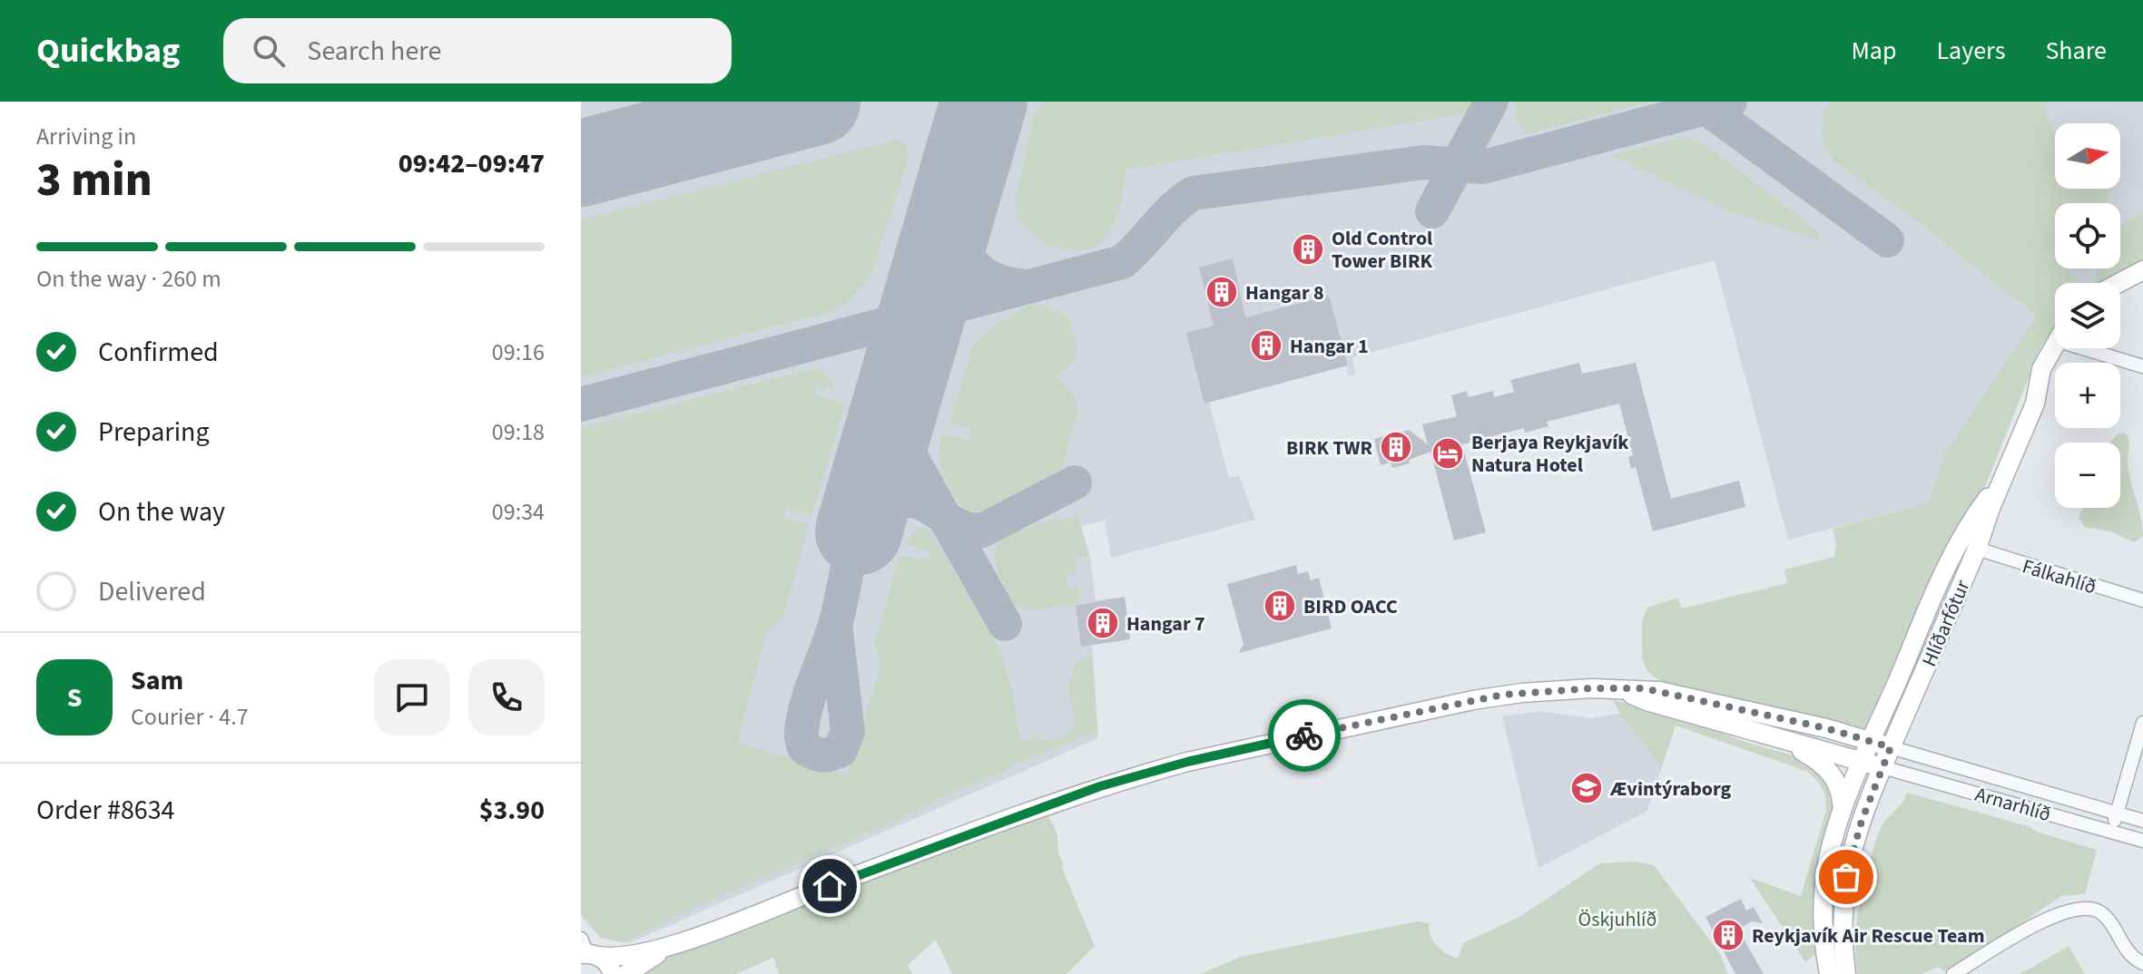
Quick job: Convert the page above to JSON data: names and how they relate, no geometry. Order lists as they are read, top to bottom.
{
  "streets": {
    "street": ["Fálkahlíð", "Hlíðarfótur", "Arnarhlíð"]
  },
  "crossings": [
    ["Fálkahlíð", "Hlíðarfótur"],
    ["Hlíðarfótur", "Arnarhlíð"]
  ],
  "parks": ["Öskjuhlíð"],
  "places": {
    "building": [
      "Old Control Tower BIRK",
      "Hangar 8",
      "Hangar 1",
      "BIRK TWR",
      "BIRD OACC",
      "Hangar 7",
      "Reykjavík Air Rescue Team"
    ],
    "hotel": ["Berjaya Reykjavík Natura Hotel"],
    "school or university": ["Ævintýraborg"]
  },
  "north": "right",
  "page": {
    "header": "Quickbag",
    "search": "Search here",
    "nav": ["Map", "Layers", "Share"],
    "heading": ["3 min", "Arriving in", "09:42–09:47"],
    "panel": [
      "Sam",
      "Courier · 4.7",
      "Order #8634",
      "$3.90"
    ],
    "map_buttons": ["+", "−"],
    "bar": "On the way · 260 m",
    "list": [
      ["Confirmed", "09:16"],
      ["Preparing", "09:18"],
      ["On the way", "09:34"],
      "Delivered"
    ],
    "round": "S"
  }
}
